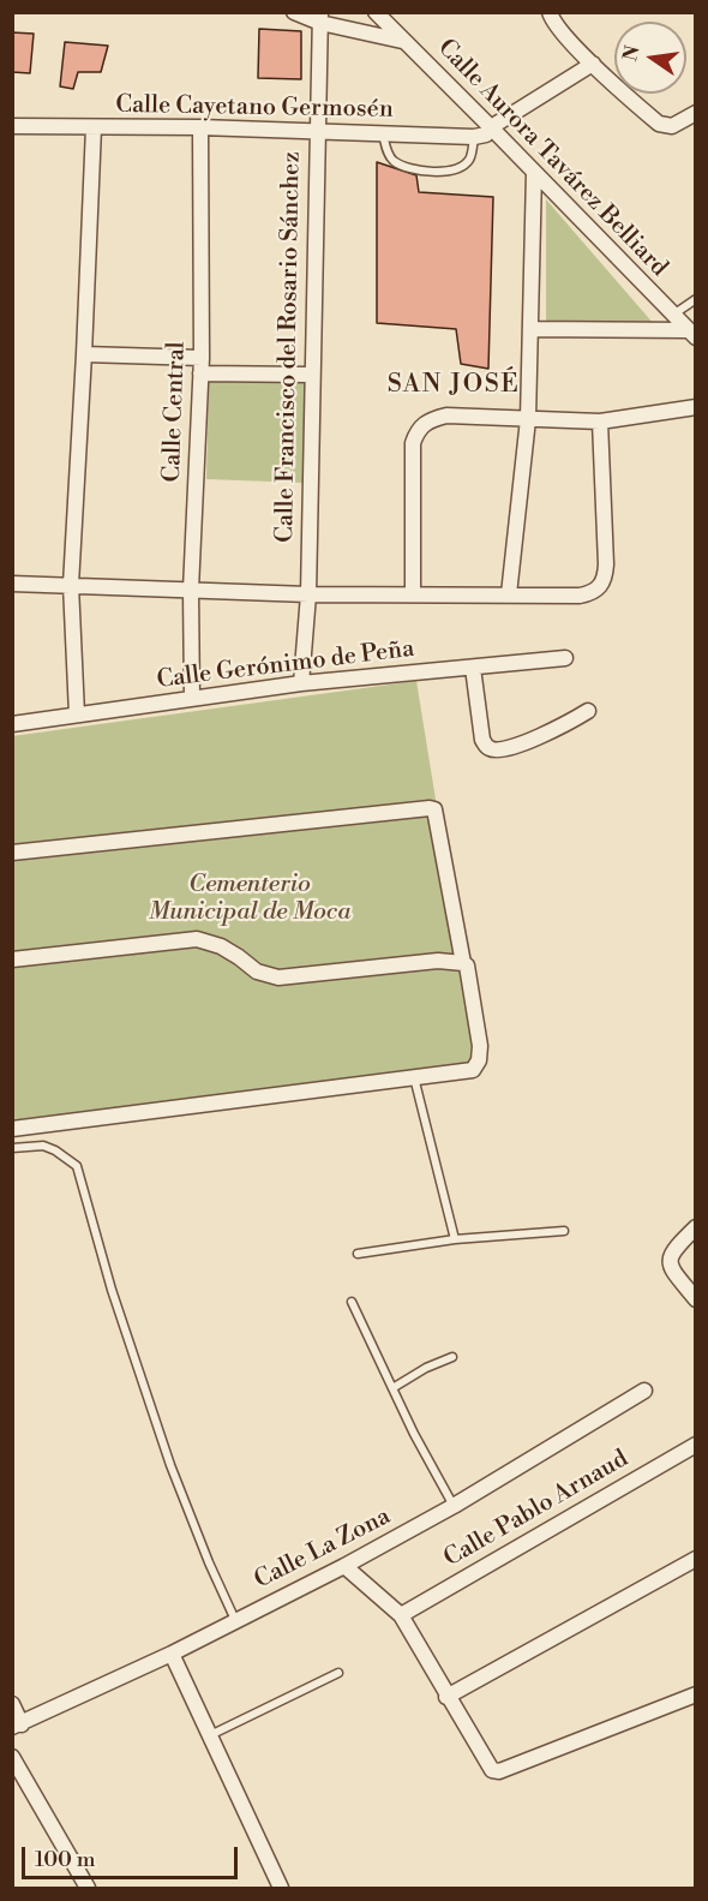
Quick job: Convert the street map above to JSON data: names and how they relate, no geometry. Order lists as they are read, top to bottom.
{
  "streets": {
    "street": [
      "Calle Cayetano Germosén",
      "Calle Aurora Tavárez Belliard",
      "Calle Francisco del Rosario Sánchez",
      "Calle Central",
      "Calle Gerónimo de Peña",
      "Calle Pablo Arnaud",
      "Calle La Zona"
    ]
  },
  "crossings": [
    ["Calle Cayetano Germosén", "Calle Francisco del Rosario Sánchez"],
    ["Calle Cayetano Germosén", "Calle Central"],
    ["Calle Francisco del Rosario Sánchez", "Calle Gerónimo de Peña"],
    ["Calle Central", "Calle Gerónimo de Peña"]
  ],
  "districts": ["SAN JOSÉ"],
  "parks": ["Cementerio Municipal de Moca"],
  "scale_bar": "100 m",
  "north": "left"
}
